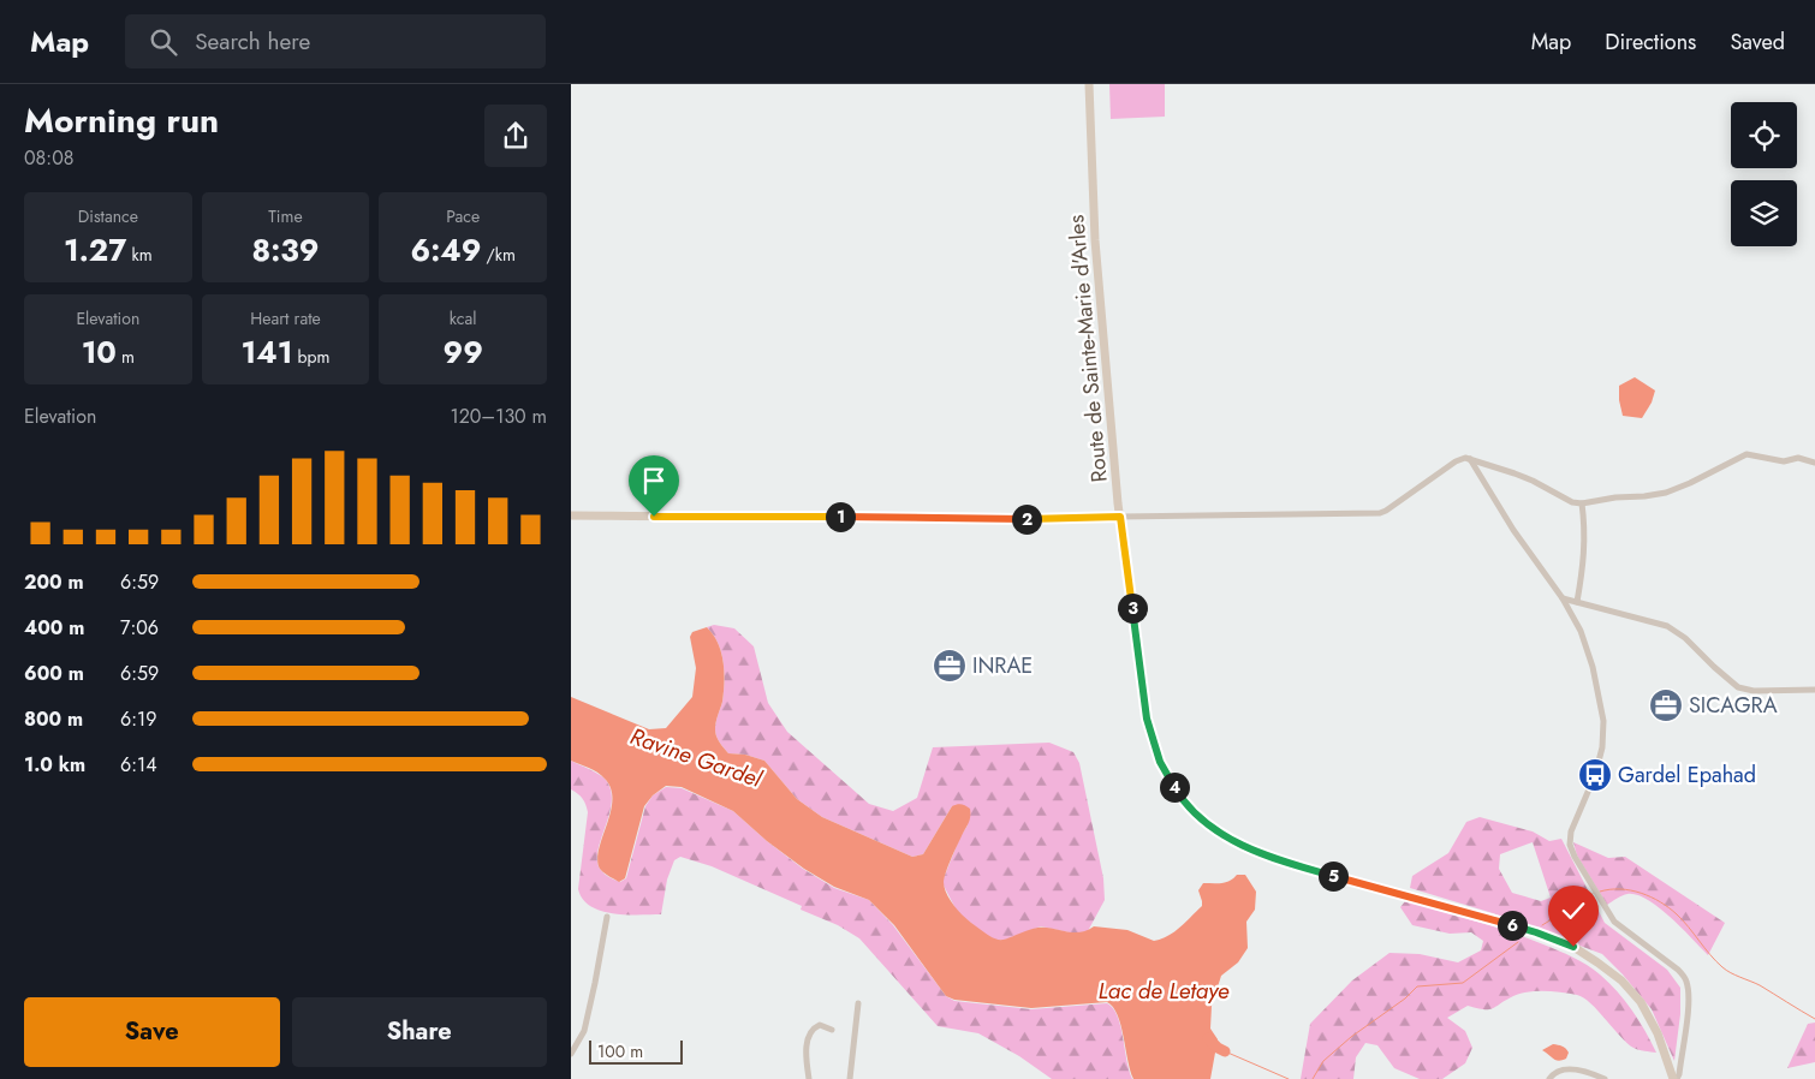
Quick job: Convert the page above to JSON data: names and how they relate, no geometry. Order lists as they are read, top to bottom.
{
  "streets": {
    "main road": ["Route de Sainte-Marie d'Arles"]
  },
  "water": ["Ravine Gardel", "Lac de Letaye"],
  "places": {
    "office": ["INRAE", "SICAGRA"],
    "bus stop": ["Gardel Epahad"]
  },
  "scale_bar": "100 m",
  "page": {
    "header": "Map",
    "search": "Search here",
    "nav": ["Map", "Directions", "Saved"],
    "heading": ["Morning run", "08:08"],
    "stats": [
      ["Distance", "1.27 km"],
      ["Time", "8:39"],
      ["Pace", "6:49 /km"],
      ["Elevation", "10 m"],
      ["Heart rate", "141 bpm"],
      ["kcal", "99"]
    ],
    "chart": ["Elevation", "120–130 m"],
    "pins": [
      "1",
      "2",
      "3",
      "4",
      "5",
      "6"
    ],
    "list": [
      {
        "name": "200 m",
        "note": "6:59"
      },
      {
        "name": "400 m",
        "note": "7:06"
      },
      {
        "name": "600 m",
        "note": "6:59"
      },
      {
        "name": "800 m",
        "note": "6:19"
      },
      {
        "name": "1.0 km",
        "note": "6:14"
      }
    ],
    "buttons": ["Save", "Share"],
    "scale": "100 m"
  }
}
